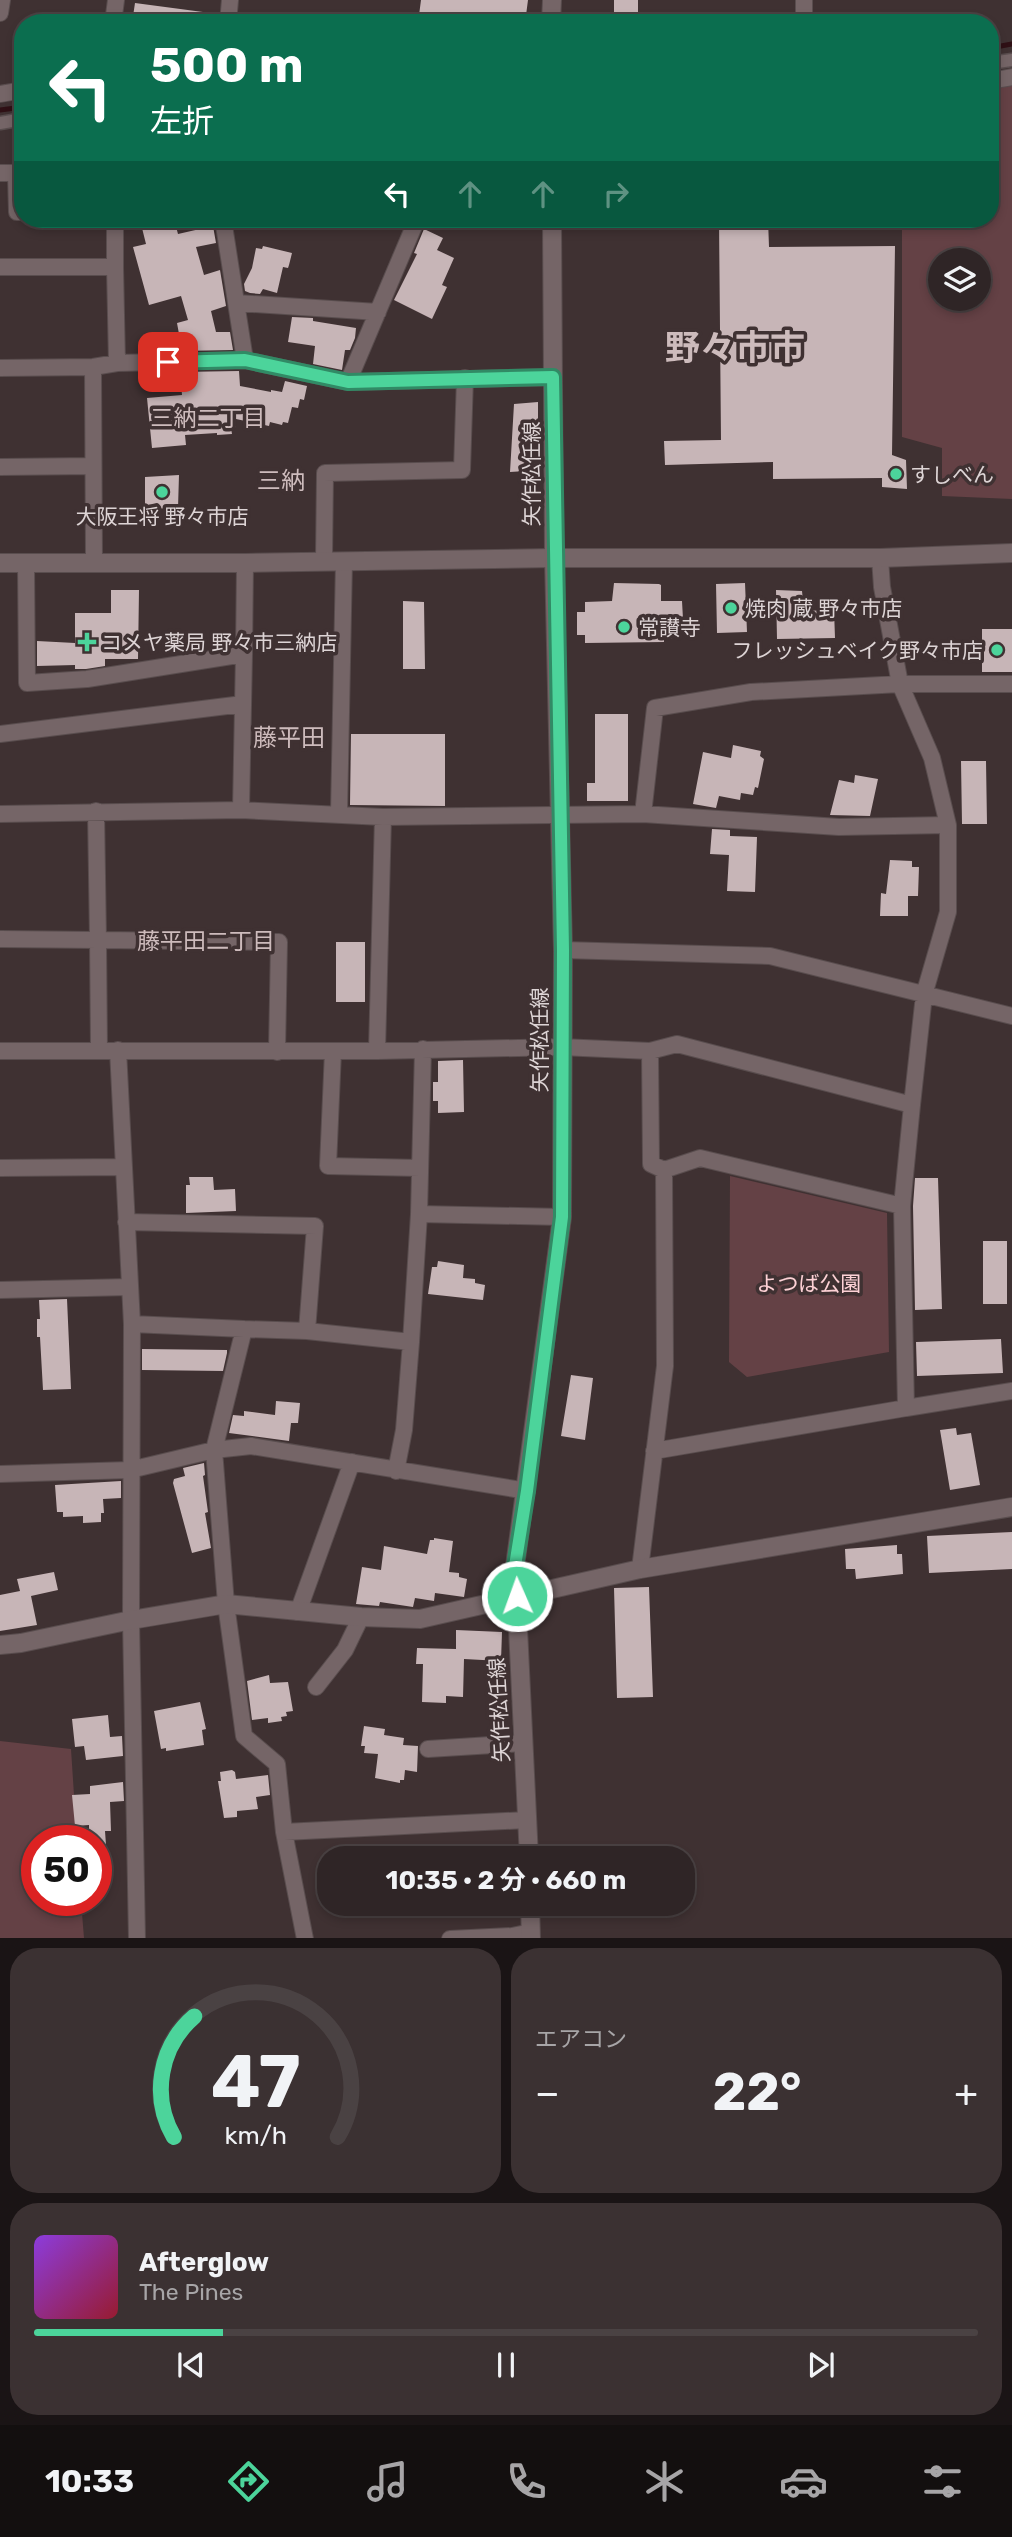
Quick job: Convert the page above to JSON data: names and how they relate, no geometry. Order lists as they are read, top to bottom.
{
  "streets": {
    "street": ["矢作松任線"]
  },
  "districts": [
    "野々市市",
    "三納二丁目",
    "三納",
    "藤平田",
    "藤平田二丁目"
  ],
  "parks": ["よつば公園"],
  "places": {
    "other": [
      "すしべん",
      "大阪王将 野々市店",
      "焼肉 蔵 野々市店",
      "常讃寺",
      "フレッシュベイク野々市店"
    ],
    "health": ["コメヤ薬局 野々市三納店"]
  },
  "page": {
    "turn": ["500 m", "左折"],
    "limit": "50",
    "trip": "10:35 · 2 分 · 660 m",
    "tile": "エアコン",
    "heat": ["−", "22°", "+"],
    "song": ["Afterglow", "The Pines"],
    "tabs": "10:33",
    "gauge": ["47", "km/h"]
  }
}
